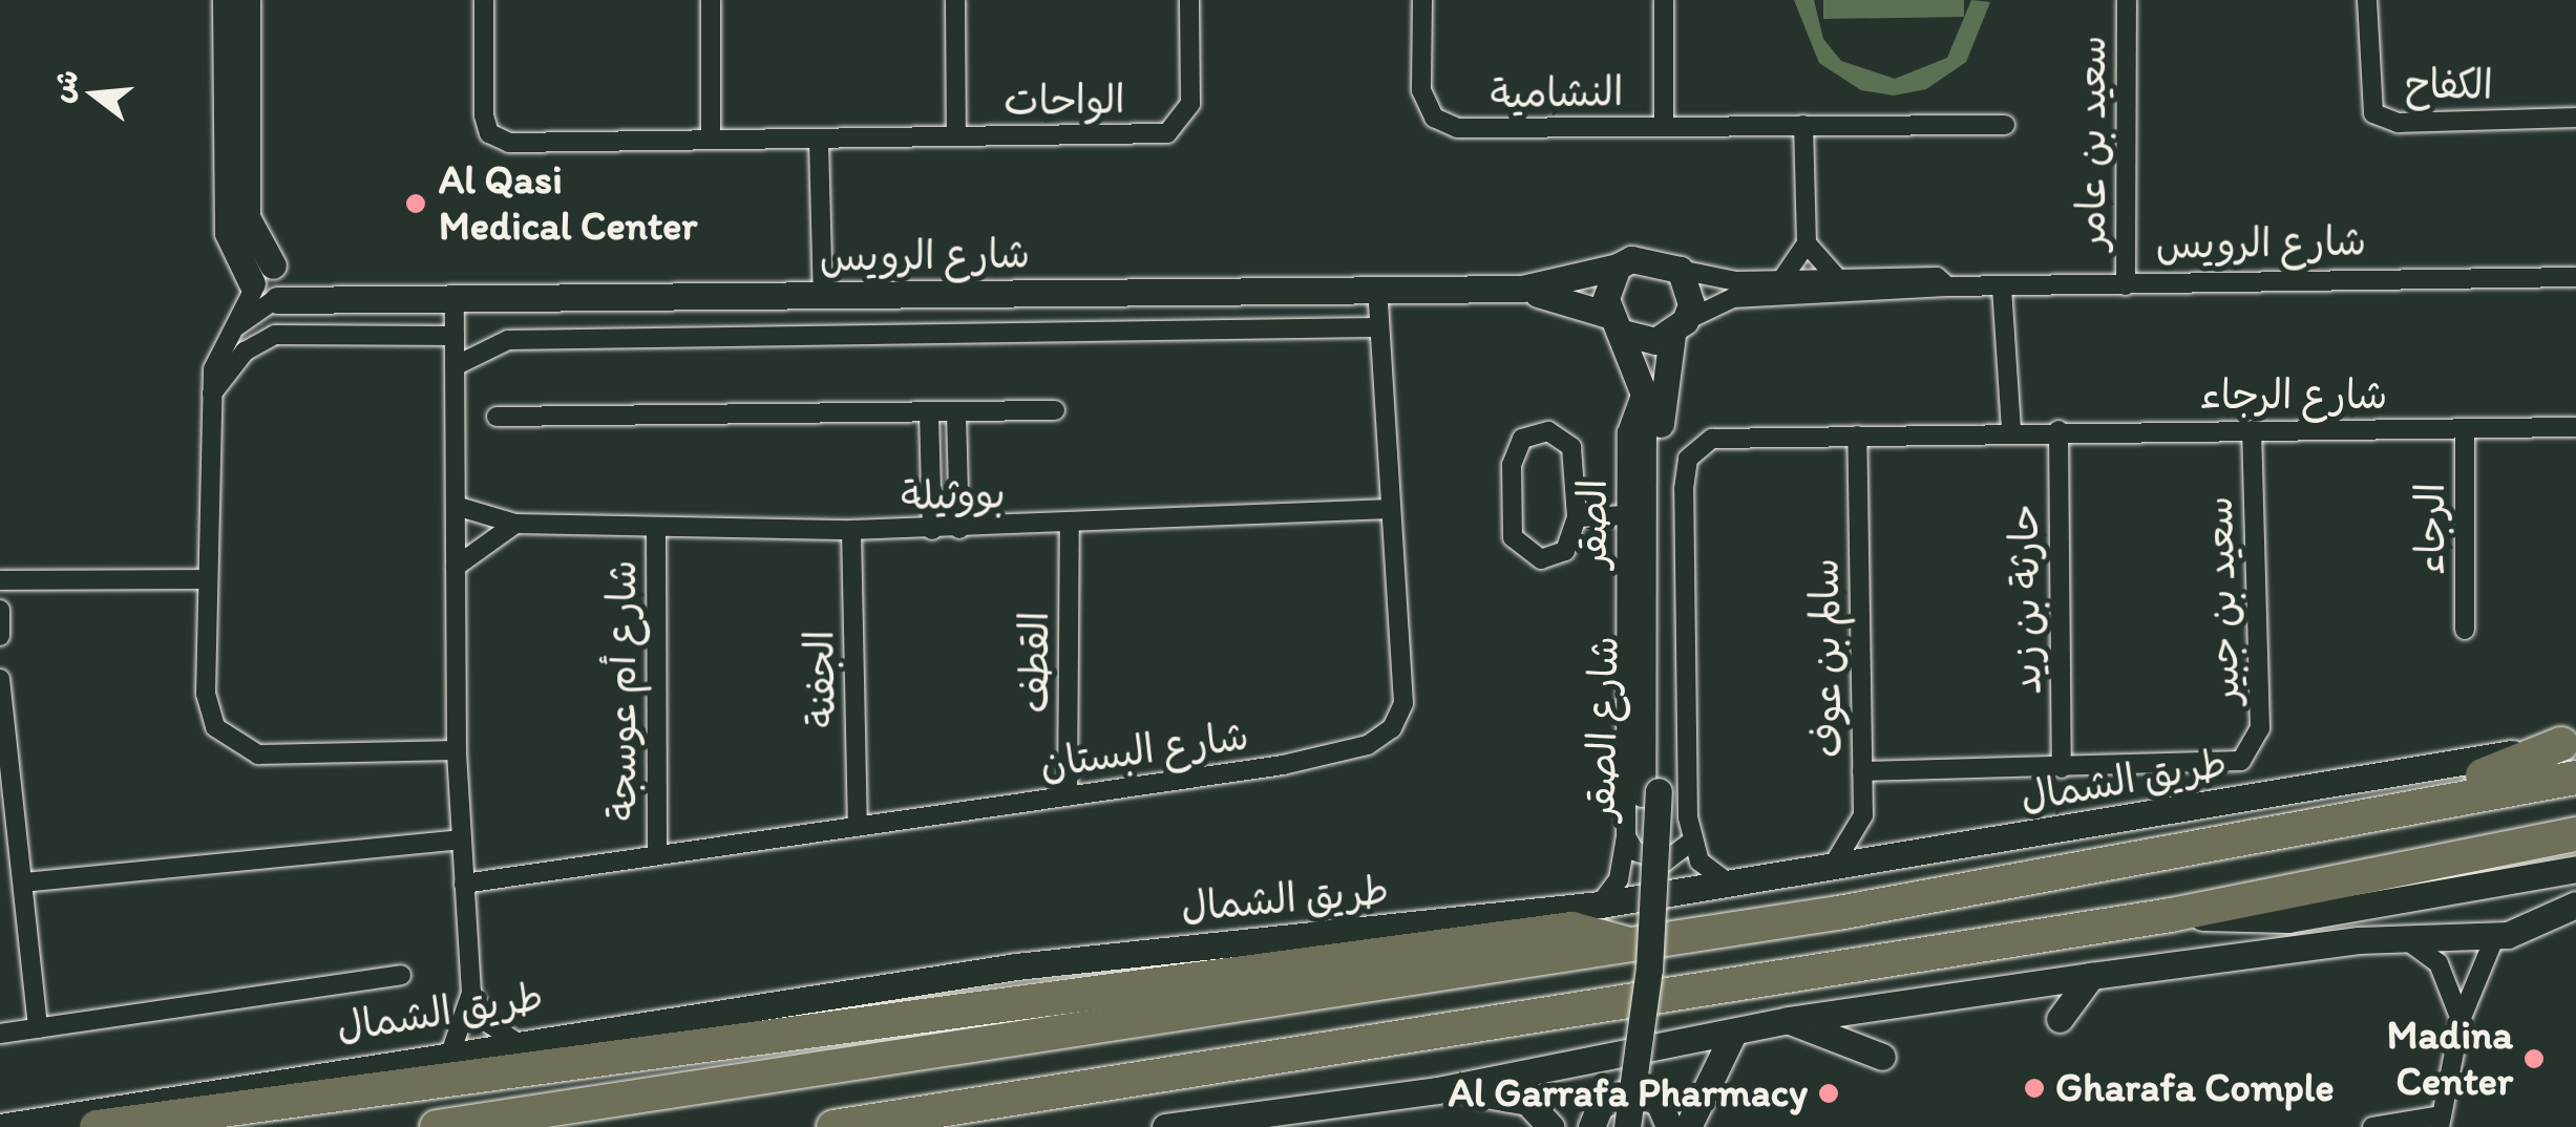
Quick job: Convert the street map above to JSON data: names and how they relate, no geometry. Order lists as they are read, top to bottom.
{
  "streets": {
    "highway": ["طريق الشمال"],
    "main road": ["شارع الرويس", "شارع الصقر"],
    "street": [
      "الكفاح",
      "النشامية",
      "الواحات",
      "سعيد بن عامر",
      "شارع الرجاء",
      "بووثيلة",
      "الصقر",
      "الرجاء",
      "حارثة بن زيد",
      "سعيد بن جبير",
      "سالم بن عوف",
      "القطف",
      "الجفنة",
      "شارع أم عوسجة",
      "شارع البستان"
    ]
  },
  "crossings": [
    ["سعيد بن عامر", "شارع الرويس"],
    ["شارع الرويس", "شارع الصقر"],
    ["شارع الرويس", "شارع البستان"],
    ["شارع الرجاء", "الرجاء"],
    ["شارع الرجاء", "حارثة بن زيد"],
    ["شارع الرجاء", "سعيد بن جبير"],
    ["شارع الرجاء", "سالم بن عوف"],
    ["بووثيلة", "القطف"],
    ["بووثيلة", "الجفنة"],
    ["بووثيلة", "شارع أم عوسجة"],
    ["بووثيلة", "شارع البستان"],
    ["الصقر", "شارع الصقر"],
    ["الصقر", "طريق الشمال"],
    ["حارثة بن زيد", "سعيد بن جبير"],
    ["سعيد بن جبير", "سالم بن عوف"],
    ["سالم بن عوف", "طريق الشمال"],
    ["القطف", "شارع البستان"],
    ["الجفنة", "شارع البستان"],
    ["شارع أم عوسجة", "شارع البستان"]
  ],
  "places": [
    "Al Qasi Medical Center",
    "Madina Center",
    "Gharafa Comple",
    "Al Garrafa Pharmacy"
  ],
  "north": "left"
}
